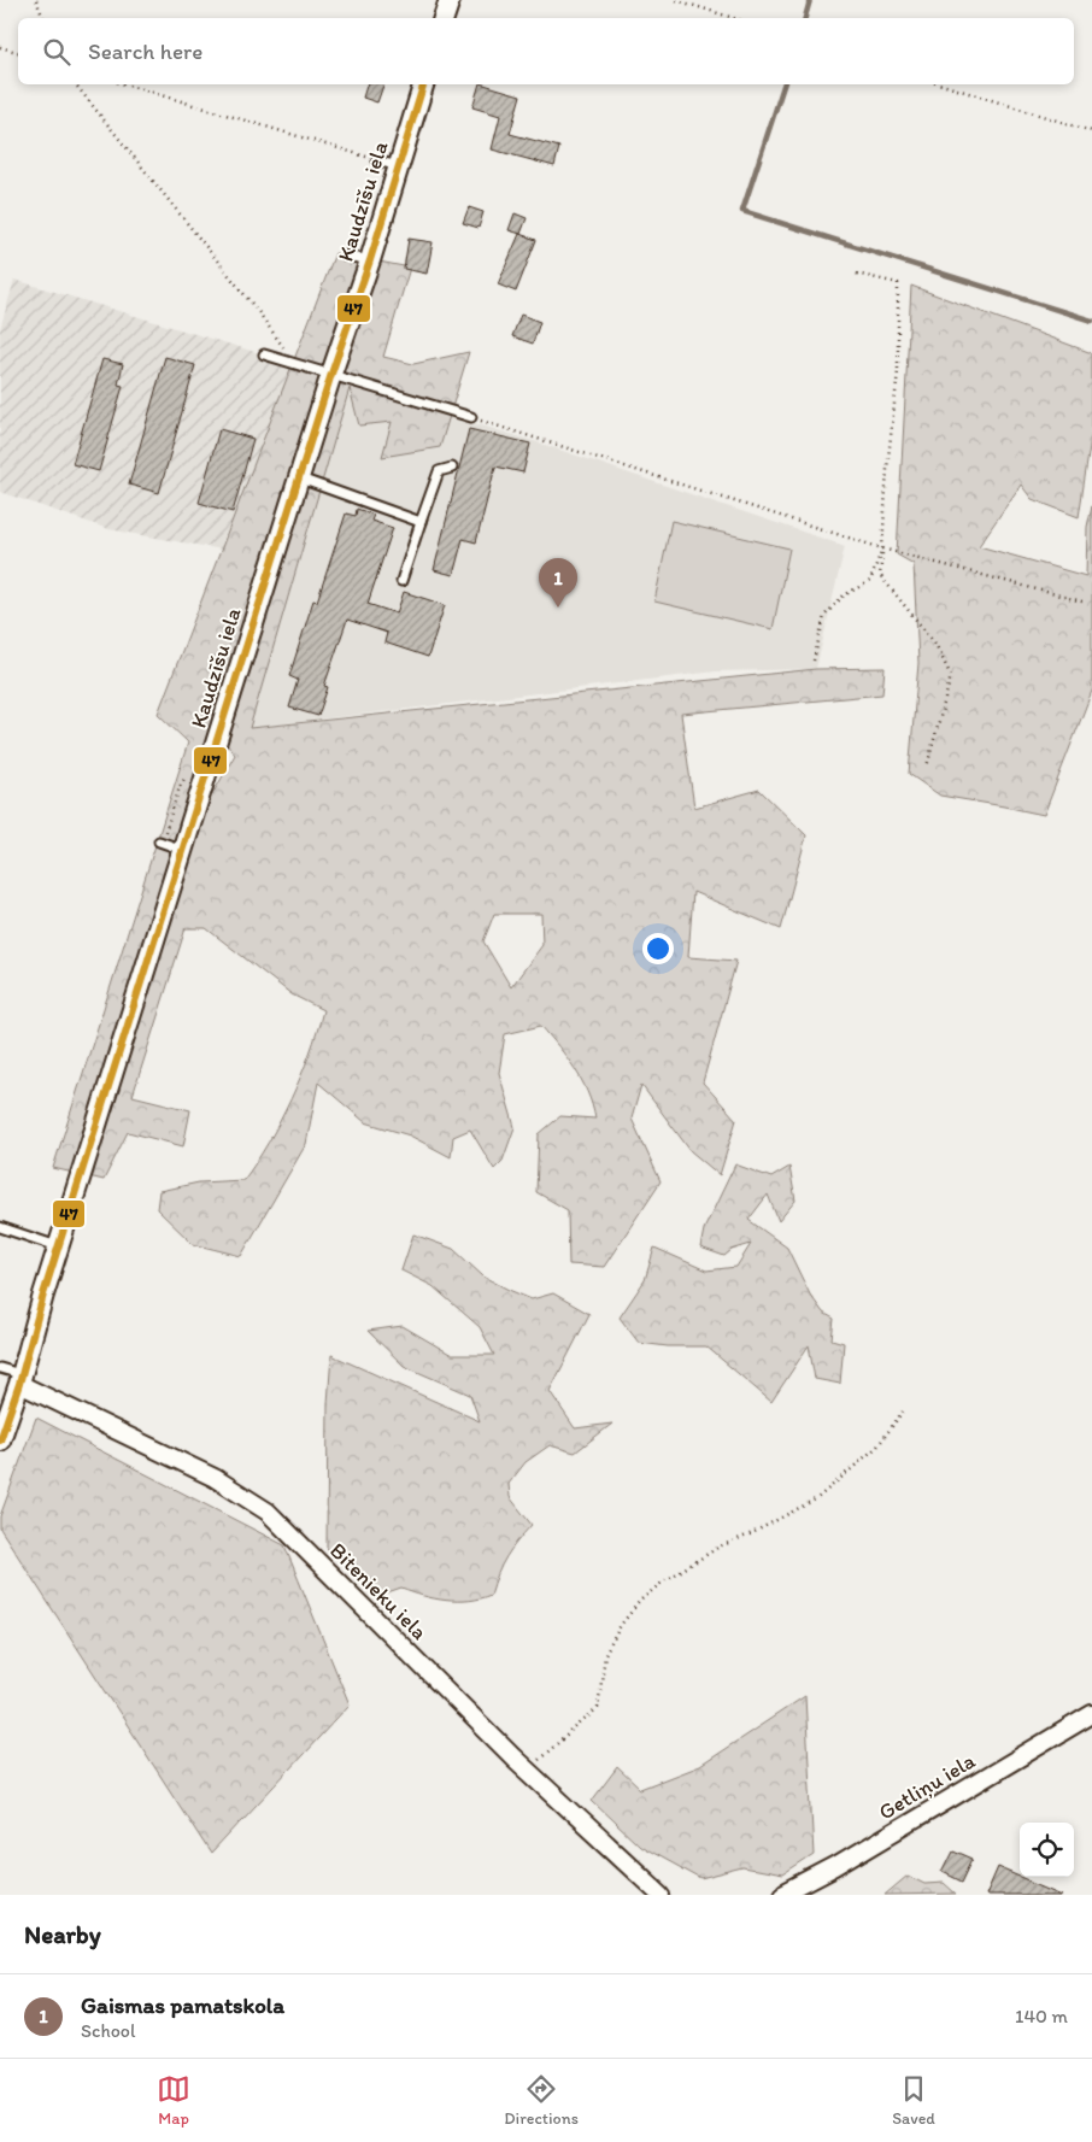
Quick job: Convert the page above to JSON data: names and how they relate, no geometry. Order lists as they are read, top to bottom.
{
  "streets": {
    "street": ["Kaudzīšu iela", "Bitenieku iela", "Getliņu iela"]
  },
  "crossings": [
    ["Kaudzīšu iela", "Bitenieku iela"]
  ],
  "lines": ["transit line 47"],
  "page": {
    "search": "Search here",
    "pins": "1",
    "heading": "Nearby",
    "list": [
      {
        "mark": "1",
        "name": "Gaismas pamatskola",
        "note": "School",
        "value": "140 m"
      }
    ],
    "nav": ["Map", "Directions", "Saved"]
  }
}
